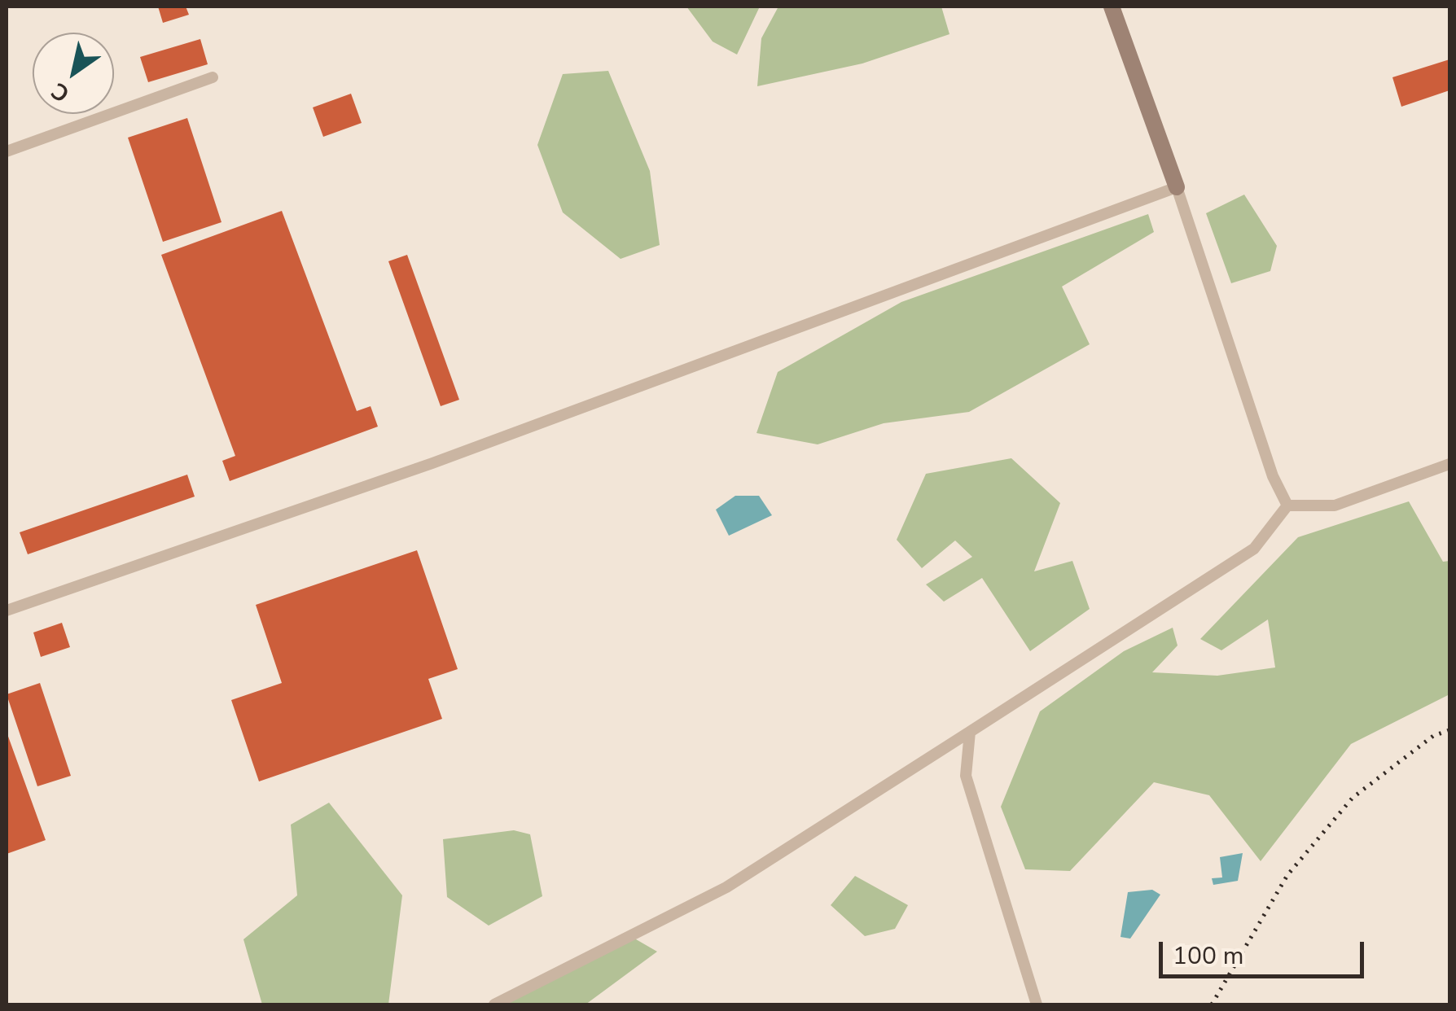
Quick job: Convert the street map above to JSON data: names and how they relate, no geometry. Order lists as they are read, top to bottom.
{
  "scale_bar": "100 m",
  "north": "bottom left"
}
